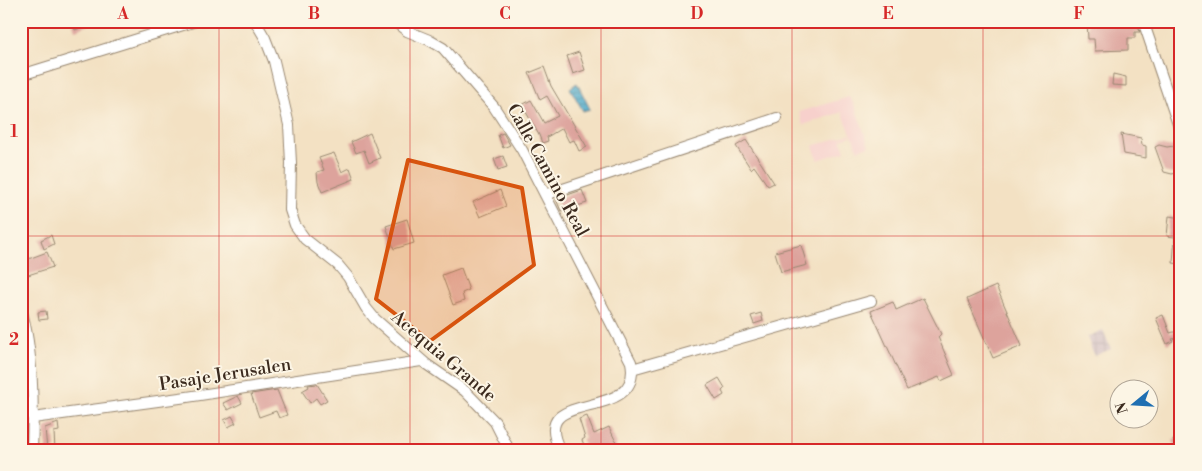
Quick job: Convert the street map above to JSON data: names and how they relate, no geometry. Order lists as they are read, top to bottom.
{
  "streets": {
    "street": ["Calle Camino Real", "Acequia Grande", "Pasaje Jerusalen"]
  },
  "crossings": [
    ["Acequia Grande", "Pasaje Jerusalen"]
  ],
  "north": "left",
  "grid": {
    "columns": [
      "A",
      "B",
      "C",
      "D",
      "E",
      "F"
    ],
    "rows": ["1", "2"]
  }
}
